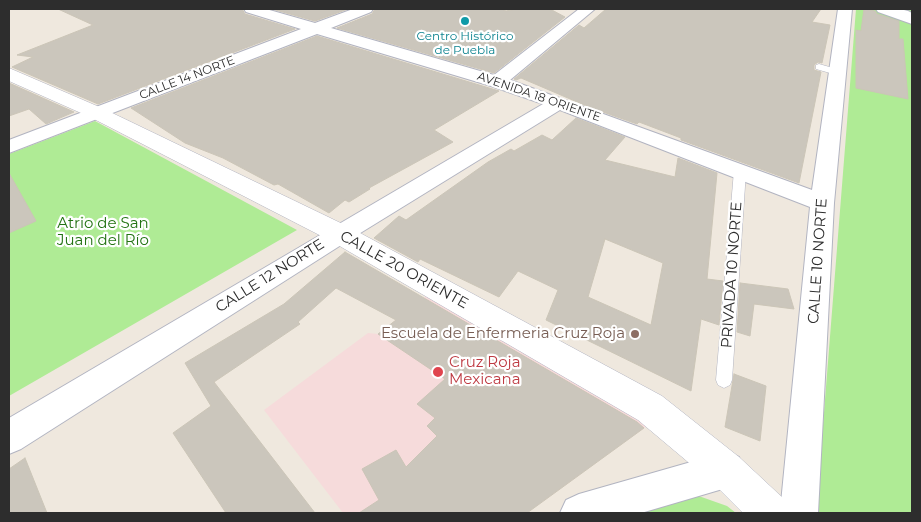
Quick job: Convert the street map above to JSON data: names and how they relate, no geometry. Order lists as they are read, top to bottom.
{
  "streets": {
    "street": [
      "CALLE 14 NORTE",
      "AVENIDA 18 ORIENTE",
      "CALLE 10 NORTE",
      "CALLE 20 ORIENTE",
      "CALLE 12 NORTE"
    ],
    "lane": ["PRIVADA 10 NORTE"]
  },
  "crossings": [
    ["CALLE 14 NORTE", "AVENIDA 18 ORIENTE"],
    ["CALLE 14 NORTE", "CALLE 20 ORIENTE"],
    ["AVENIDA 18 ORIENTE", "CALLE 10 NORTE"],
    ["AVENIDA 18 ORIENTE", "PRIVADA 10 NORTE"],
    ["AVENIDA 18 ORIENTE", "CALLE 12 NORTE"],
    ["CALLE 20 ORIENTE", "CALLE 12 NORTE"]
  ],
  "parks": ["Atrio de San Juan del Río"],
  "places": ["Centro Histórico de Puebla", "Escuela de Enfermeria Cruz Roja", "Cruz Roja Mexicana"]
}
